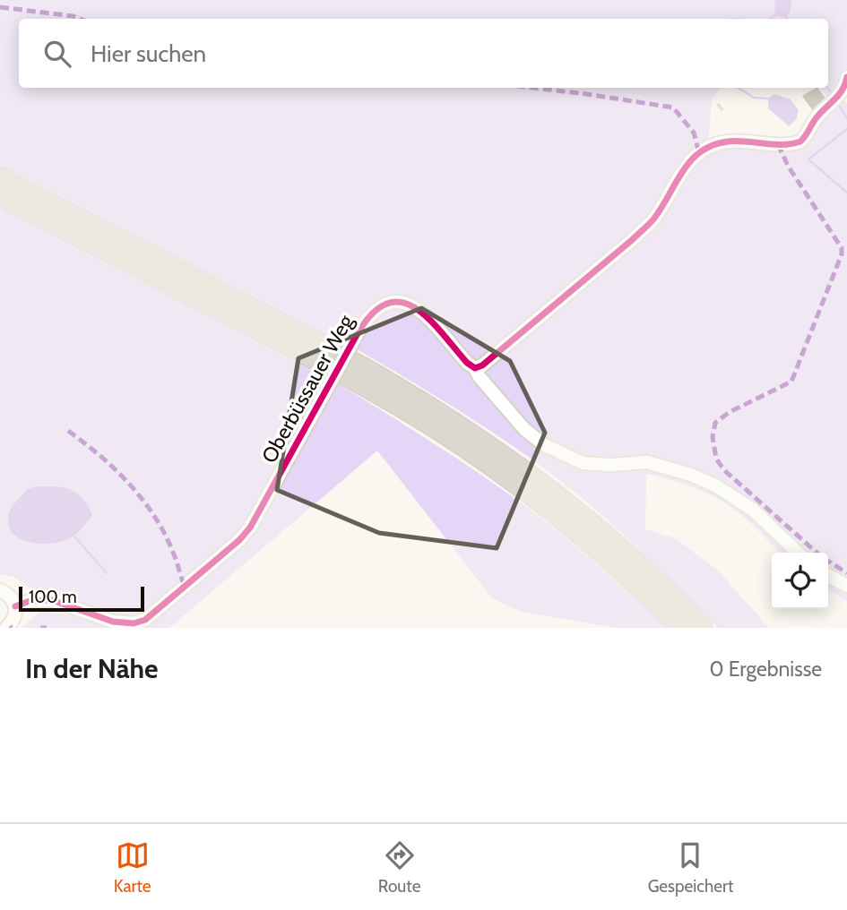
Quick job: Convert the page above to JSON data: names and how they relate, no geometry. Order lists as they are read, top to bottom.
{
  "streets": {
    "street": ["Oberbüssauer Weg"]
  },
  "scale_bar": "100 m",
  "page": {
    "search": "Hier suchen",
    "scale": "100 m",
    "heading": ["In der Nähe", "0 Ergebnisse"],
    "nav": ["Karte", "Route", "Gespeichert"]
  }
}
